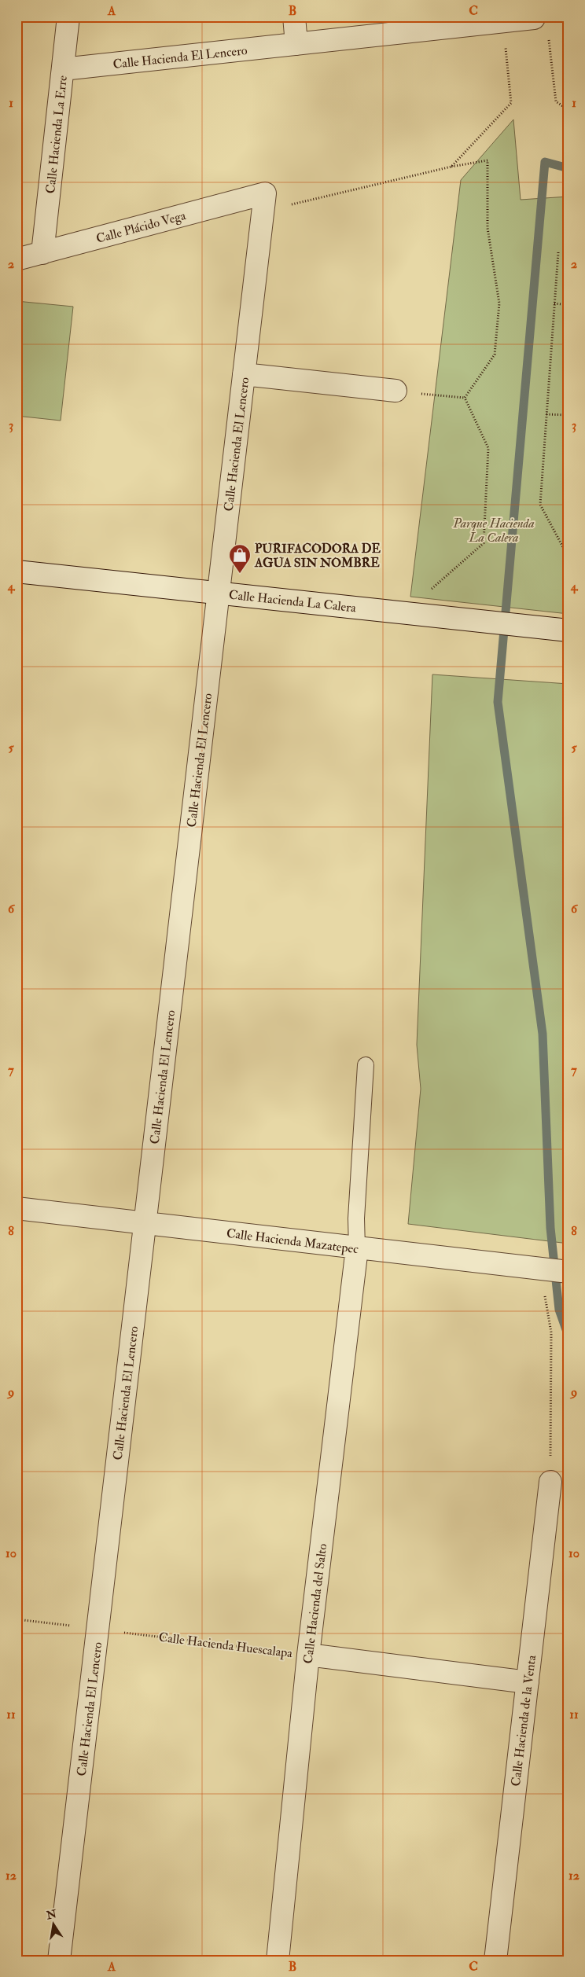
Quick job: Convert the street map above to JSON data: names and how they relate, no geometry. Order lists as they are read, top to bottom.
{
  "streets": {
    "street": [
      "Calle Hacienda El Lencero",
      "Calle Hacienda La Erre",
      "Calle Plácido Vega",
      "Calle Hacienda La Calera",
      "Calle Hacienda Mazatepec",
      "Calle Hacienda del Salto",
      "Calle Hacienda Huescalapa",
      "Calle Hacienda de la Venta"
    ]
  },
  "crossings": [
    ["Calle Hacienda El Lencero", "Calle Hacienda La Erre"],
    ["Calle Hacienda El Lencero", "Calle Plácido Vega"],
    ["Calle Hacienda El Lencero", "Calle Hacienda La Calera"],
    ["Calle Hacienda El Lencero", "Calle Hacienda Mazatepec"],
    ["Calle Hacienda El Lencero", "Calle Hacienda Huescalapa"],
    ["Calle Hacienda La Erre", "Calle Plácido Vega"],
    ["Calle Hacienda Mazatepec", "Calle Hacienda del Salto"],
    ["Calle Hacienda del Salto", "Calle Hacienda Huescalapa"],
    ["Calle Hacienda Huescalapa", "Calle Hacienda de la Venta"]
  ],
  "parks": ["Parque Hacienda La Calera"],
  "places": {
    "shop": ["PURIFACODORA DE AGUA SIN NOMBRE"]
  },
  "north": "top",
  "grid": {
    "columns": ["A", "B", "C"],
    "rows": [
      "1",
      "2",
      "3",
      "4",
      "5",
      "6",
      "7",
      "8",
      "9",
      "10",
      "11",
      "12"
    ]
  }
}
